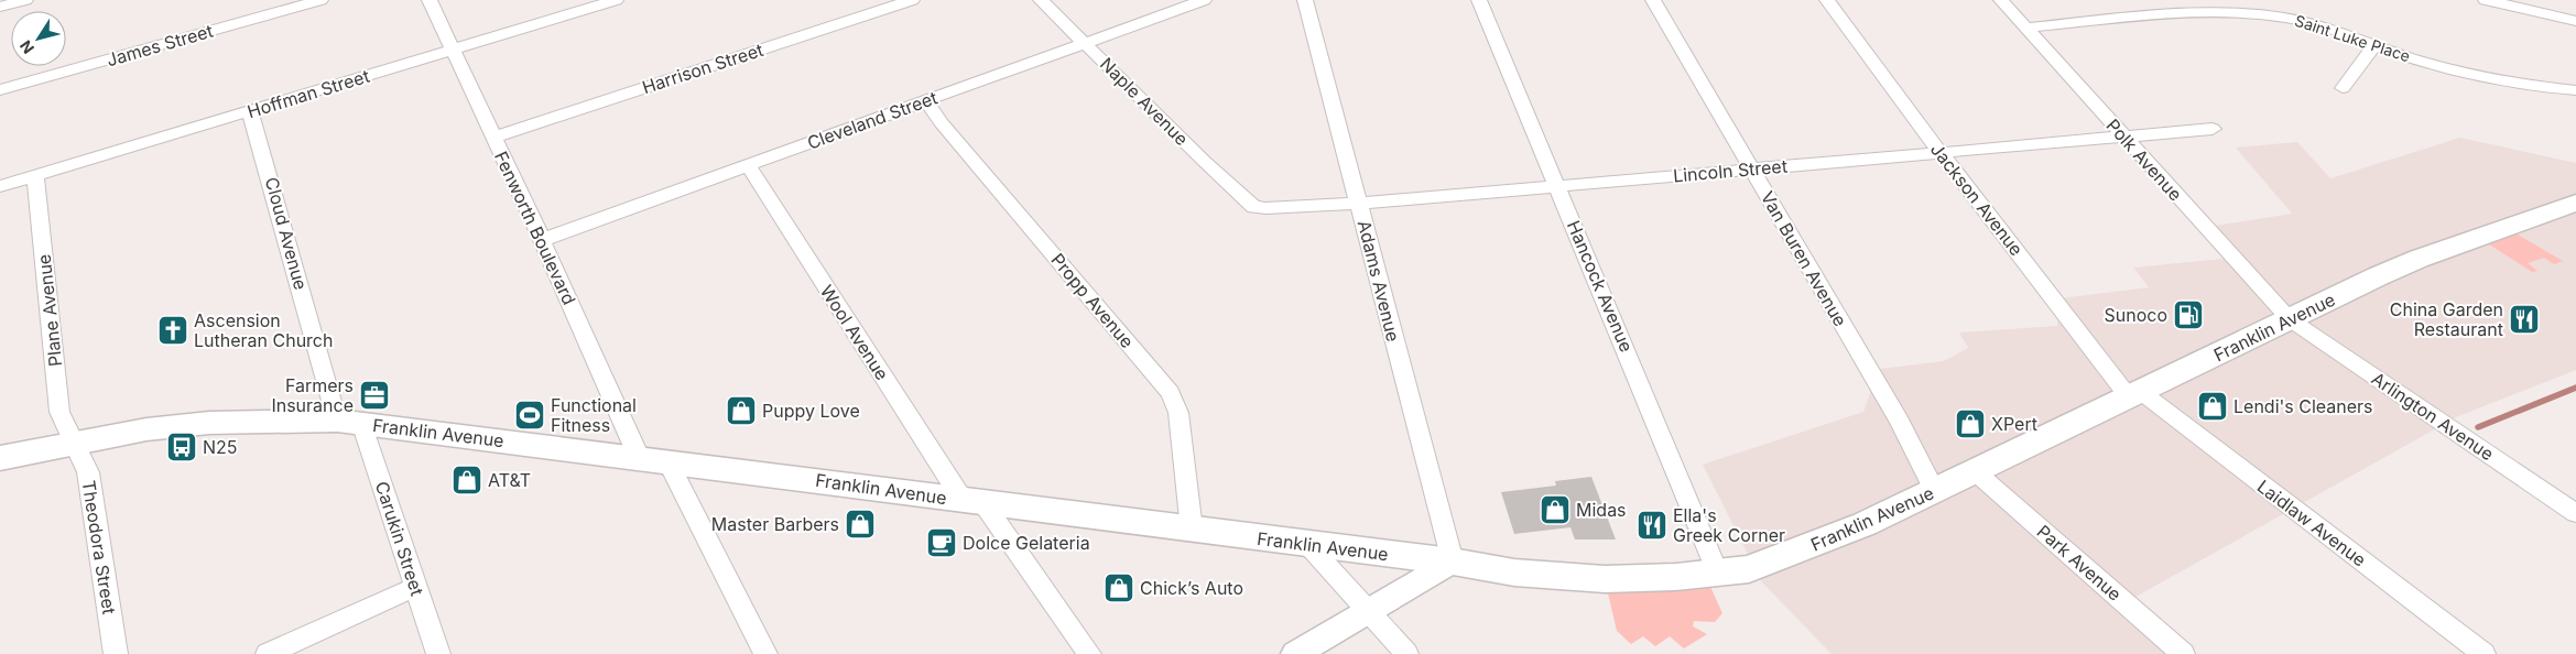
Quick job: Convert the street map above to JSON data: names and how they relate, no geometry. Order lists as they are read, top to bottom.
{
  "streets": {
    "main road": ["Franklin Avenue"],
    "street": [
      "Saint Luke Place",
      "James Street",
      "Harrison Street",
      "Hoffman Street",
      "Naple Avenue",
      "Cleveland Street",
      "Polk Avenue",
      "Lincoln Street",
      "Jackson Avenue",
      "Fenworth Boulevard",
      "Cloud Avenue",
      "Van Buren Avenue",
      "Adams Avenue",
      "Hancock Avenue",
      "Propp Avenue",
      "Plane Avenue",
      "Wool Avenue",
      "Arlington Avenue",
      "Laidlaw Avenue",
      "Carukin Street",
      "Theodora Street",
      "Park Avenue"
    ]
  },
  "crossings": [
    ["Saint Luke Place", "Polk Avenue"],
    ["Harrison Street", "Fenworth Boulevard"],
    ["Hoffman Street", "Fenworth Boulevard"],
    ["Hoffman Street", "Cloud Avenue"],
    ["Hoffman Street", "Plane Avenue"],
    ["Naple Avenue", "Cleveland Street"],
    ["Naple Avenue", "Lincoln Street"],
    ["Cleveland Street", "Fenworth Boulevard"],
    ["Cleveland Street", "Propp Avenue"],
    ["Cleveland Street", "Wool Avenue"],
    ["Polk Avenue", "Lincoln Street"],
    ["Polk Avenue", "Franklin Avenue"],
    ["Polk Avenue", "Arlington Avenue"],
    ["Lincoln Street", "Jackson Avenue"],
    ["Lincoln Street", "Van Buren Avenue"],
    ["Lincoln Street", "Adams Avenue"],
    ["Lincoln Street", "Hancock Avenue"],
    ["Jackson Avenue", "Franklin Avenue"],
    ["Jackson Avenue", "Laidlaw Avenue"],
    ["Fenworth Boulevard", "Franklin Avenue"],
    ["Cloud Avenue", "Franklin Avenue"],
    ["Cloud Avenue", "Carukin Street"],
    ["Van Buren Avenue", "Franklin Avenue"],
    ["Adams Avenue", "Franklin Avenue"],
    ["Hancock Avenue", "Franklin Avenue"],
    ["Propp Avenue", "Franklin Avenue"],
    ["Plane Avenue", "Franklin Avenue"],
    ["Plane Avenue", "Theodora Street"],
    ["Franklin Avenue", "Wool Avenue"],
    ["Franklin Avenue", "Arlington Avenue"],
    ["Franklin Avenue", "Laidlaw Avenue"],
    ["Franklin Avenue", "Carukin Street"],
    ["Franklin Avenue", "Theodora Street"],
    ["Franklin Avenue", "Park Avenue"]
  ],
  "places": {
    "fuel station": ["Sunoco"],
    "restaurant": ["China Garden Restaurant", "Ella's Greek Corner"],
    "church": ["Ascension Lutheran Church"],
    "office": ["Farmers Insurance"],
    "shop": [
      "Lendi's Cleaners",
      "Puppy Love",
      "XPert",
      "AT&T",
      "Midas",
      "Master Barbers",
      "Chick’s Auto"
    ],
    "sports": ["Functional Fitness"],
    "bus stop": ["N25"],
    "cafe": ["Dolce Gelateria"]
  },
  "north": "bottom left"
}
